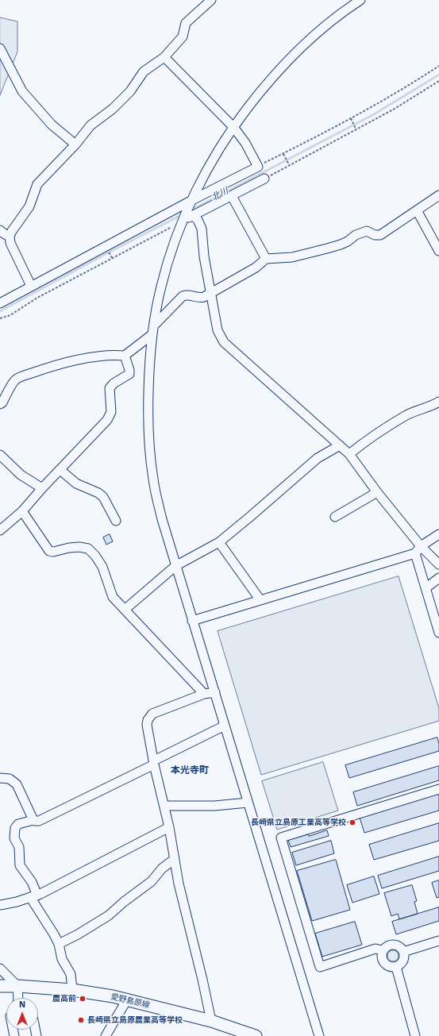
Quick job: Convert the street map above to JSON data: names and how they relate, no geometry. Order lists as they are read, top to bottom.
{
  "streets": {
    "main road": ["愛野島原線"]
  },
  "districts": ["本光寺町"],
  "water": ["北川"],
  "places": ["長崎県立島原工業高等学校", "農高前", "長崎県立島原農業高等学校"],
  "north": "top"
}
